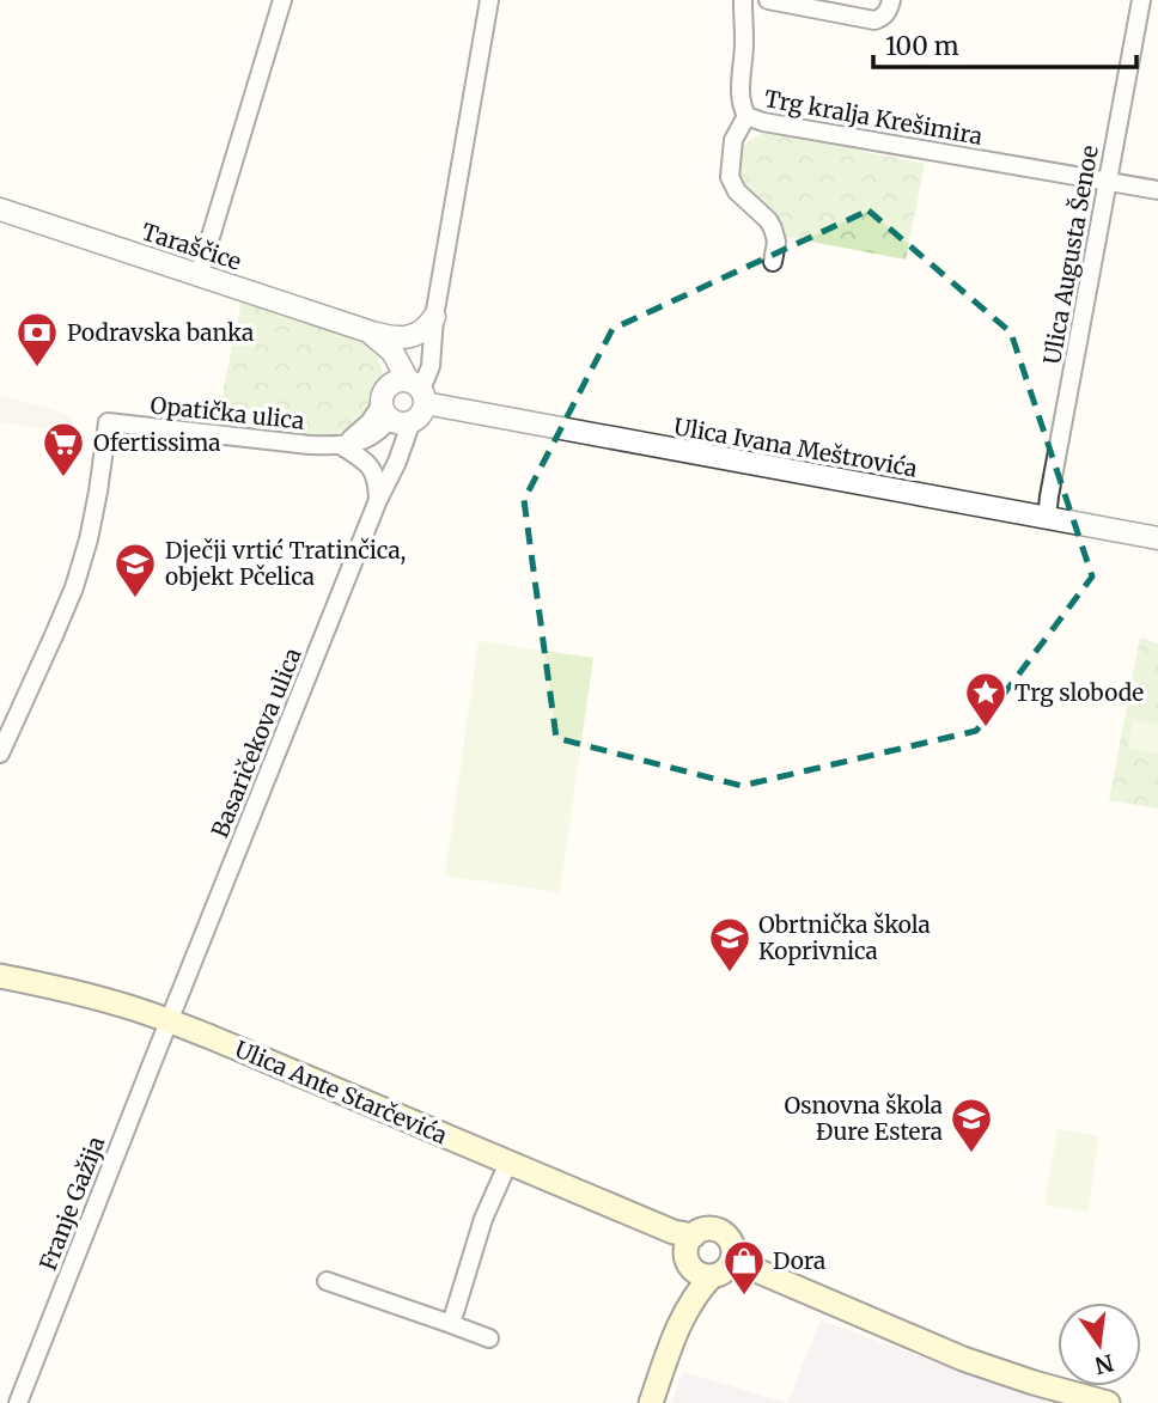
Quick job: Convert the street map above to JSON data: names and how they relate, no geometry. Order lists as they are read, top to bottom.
{
  "streets": {
    "main road": ["Ulica Ante Starčevića"],
    "street": [
      "Trg kralja Krešimira",
      "Taraščice",
      "Ulica Augusta Šenoe",
      "Opatička ulica",
      "Ulica Ivana Meštrovića",
      "Basaričekova ulica",
      "Franje Gažija"
    ]
  },
  "crossings": [
    ["Trg kralja Krešimira", "Ulica Augusta Šenoe"],
    ["Taraščice", "Ulica Ivana Meštrovića"],
    ["Ulica Augusta Šenoe", "Ulica Ivana Meštrovića"],
    ["Basaričekova ulica", "Ulica Ante Starčevića"],
    ["Basaričekova ulica", "Franje Gažija"],
    ["Ulica Ante Starčevića", "Franje Gažija"]
  ],
  "places": {
    "bank": ["Podravska banka"],
    "supermarket": ["Ofertissima"],
    "school or university": ["Dječji vrtić Tratinčica, objekt Pčelica", "Obrtnička škola Koprivnica", "Osnovna škola Đure Estera"],
    "place": ["Trg slobode"],
    "shop": ["Dora"]
  },
  "scale_bar": "100 m",
  "north": "bottom"
}
